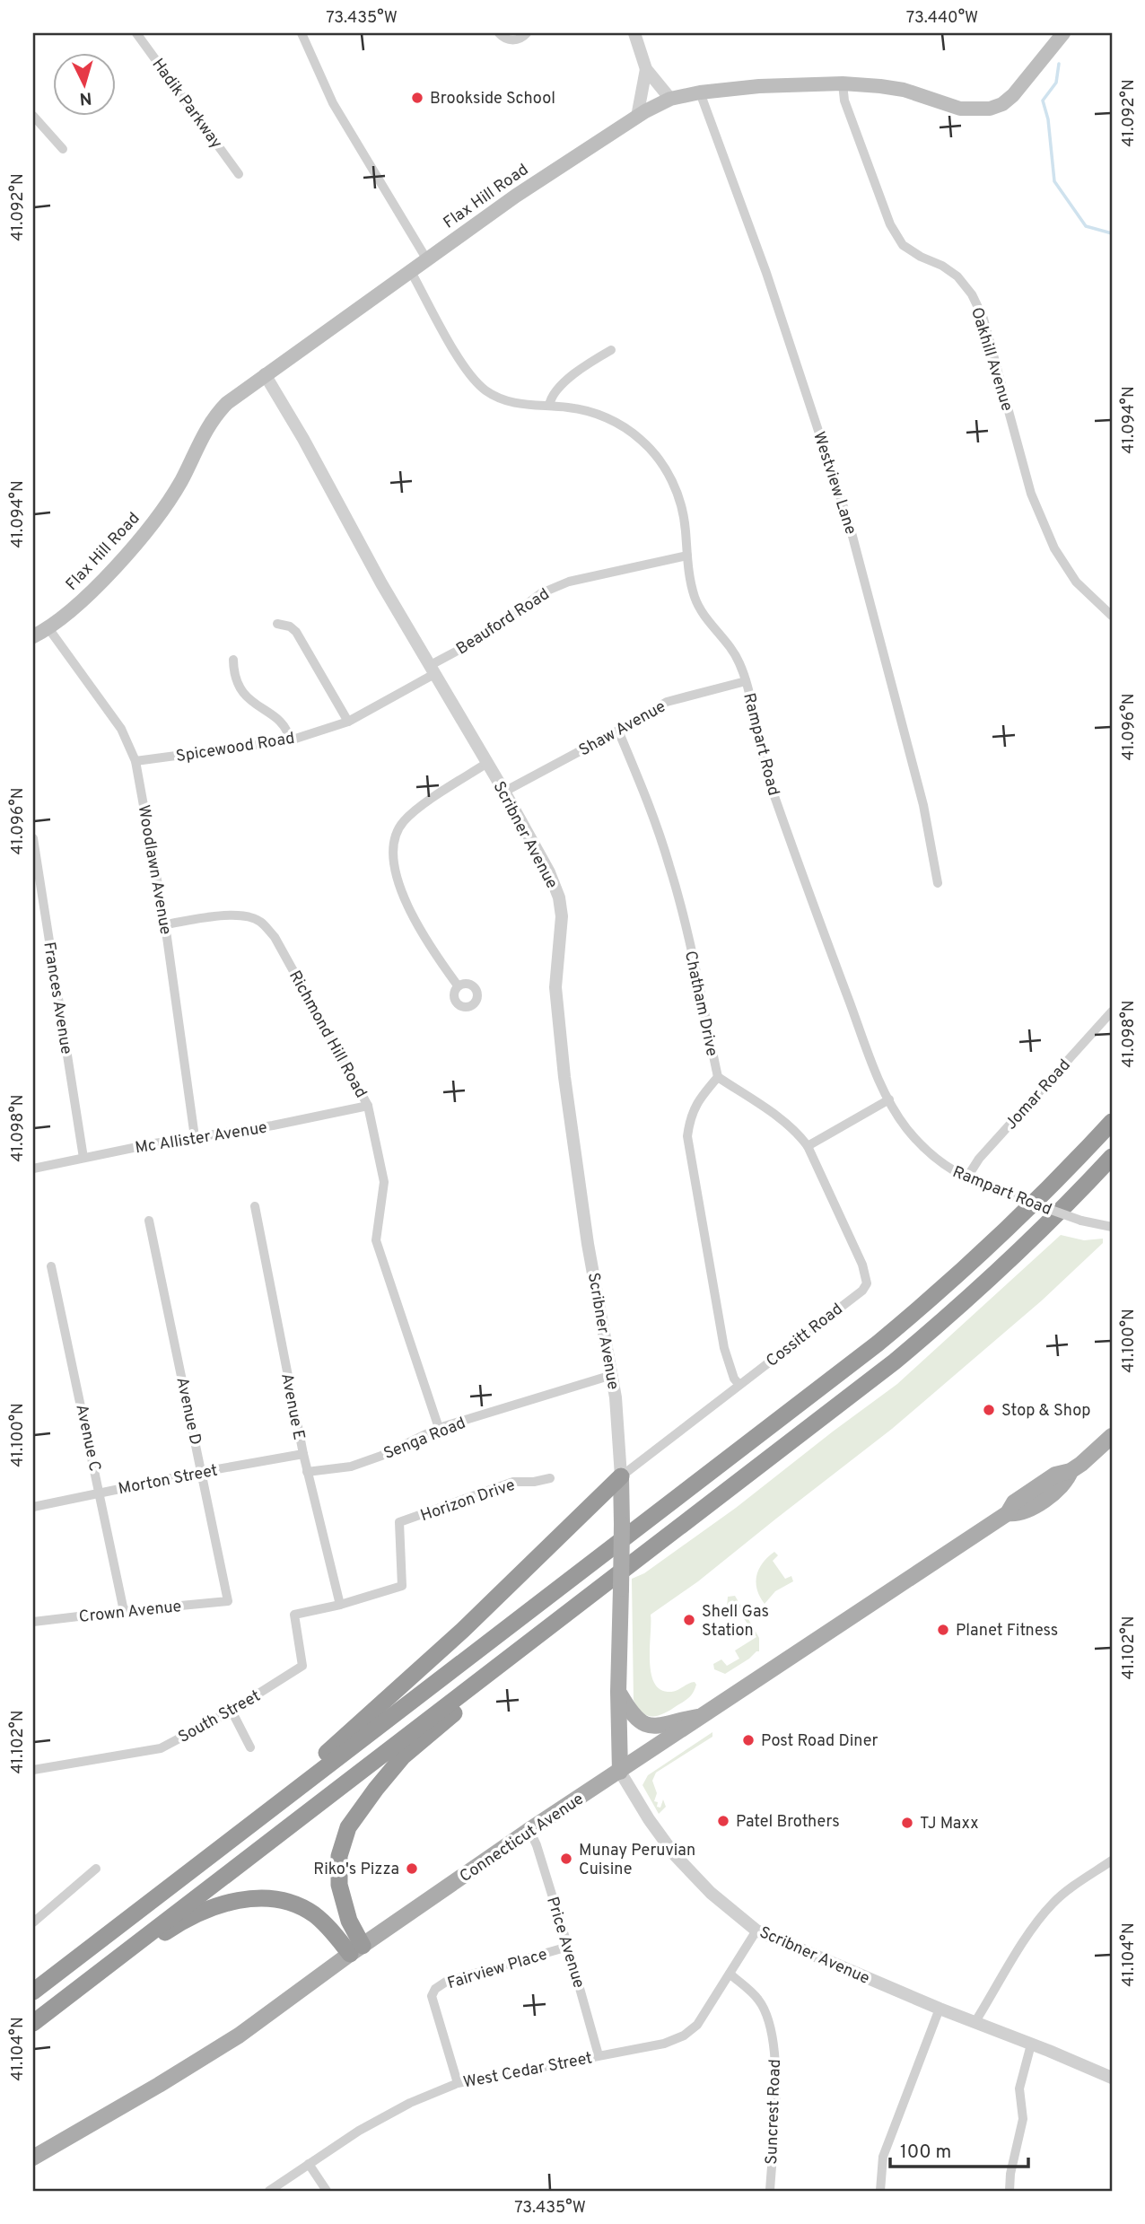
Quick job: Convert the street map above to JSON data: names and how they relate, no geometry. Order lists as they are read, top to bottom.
{
  "streets": {
    "main road": ["Flax Hill Road", "Scribner Avenue", "Connecticut Avenue"],
    "street": [
      "Hadik Parkway",
      "Oakhill Avenue",
      "Westview Lane",
      "Beauford Road",
      "Shaw Avenue",
      "Rampart Road",
      "Spicewood Road",
      "Woodlawn Avenue",
      "Frances Avenue",
      "Chatham Drive",
      "Richmond Hill Road",
      "Jomar Road",
      "Mc Allister Avenue",
      "Cossitt Road",
      "Avenue E",
      "Avenue D",
      "Avenue C",
      "Senga Road",
      "Morton Street",
      "Horizon Drive",
      "Crown Avenue",
      "South Street",
      "Price Avenue",
      "Fairview Place",
      "West Cedar Street",
      "Suncrest Road"
    ]
  },
  "crossings": [
    ["Flax Hill Road", "Oakhill Avenue"],
    ["Flax Hill Road", "Westview Lane"],
    ["Flax Hill Road", "Rampart Road"],
    ["Flax Hill Road", "Scribner Avenue"],
    ["Flax Hill Road", "Woodlawn Avenue"],
    ["Beauford Road", "Rampart Road"],
    ["Beauford Road", "Spicewood Road"],
    ["Beauford Road", "Scribner Avenue"],
    ["Shaw Avenue", "Rampart Road"],
    ["Shaw Avenue", "Scribner Avenue"],
    ["Shaw Avenue", "Chatham Drive"],
    ["Rampart Road", "Jomar Road"],
    ["Spicewood Road", "Scribner Avenue"],
    ["Spicewood Road", "Woodlawn Avenue"],
    ["Scribner Avenue", "Cossitt Road"],
    ["Scribner Avenue", "Senga Road"],
    ["Scribner Avenue", "Connecticut Avenue"],
    ["Scribner Avenue", "West Cedar Street"],
    ["Woodlawn Avenue", "Richmond Hill Road"],
    ["Woodlawn Avenue", "Mc Allister Avenue"],
    ["Frances Avenue", "Mc Allister Avenue"],
    ["Chatham Drive", "Cossitt Road"],
    ["Richmond Hill Road", "Mc Allister Avenue"],
    ["Richmond Hill Road", "Senga Road"],
    ["Avenue E", "Senga Road"],
    ["Avenue E", "Morton Street"],
    ["Avenue E", "Horizon Drive"],
    ["Avenue E", "South Street"],
    ["Avenue D", "Morton Street"],
    ["Avenue D", "Crown Avenue"],
    ["Avenue C", "Morton Street"],
    ["Avenue C", "Crown Avenue"],
    ["Horizon Drive", "South Street"],
    ["Connecticut Avenue", "Price Avenue"],
    ["Price Avenue", "Fairview Place"],
    ["Price Avenue", "West Cedar Street"],
    ["Fairview Place", "West Cedar Street"],
    ["West Cedar Street", "Suncrest Road"]
  ],
  "places": [
    "Brookside School",
    "Stop & Shop",
    "Shell Gas Station",
    "Planet Fitness",
    "Post Road Diner",
    "Patel Brothers",
    "TJ Maxx",
    "Munay Peruvian Cuisine",
    "Riko's Pizza"
  ],
  "scale_bar": "100 m",
  "north": "bottom",
  "coordinates": [
    "73.435°W",
    "73.440°W",
    "41.092°N",
    "41.094°N",
    "41.096°N",
    "41.098°N",
    "41.100°N",
    "41.102°N",
    "41.104°N"
  ]
}
